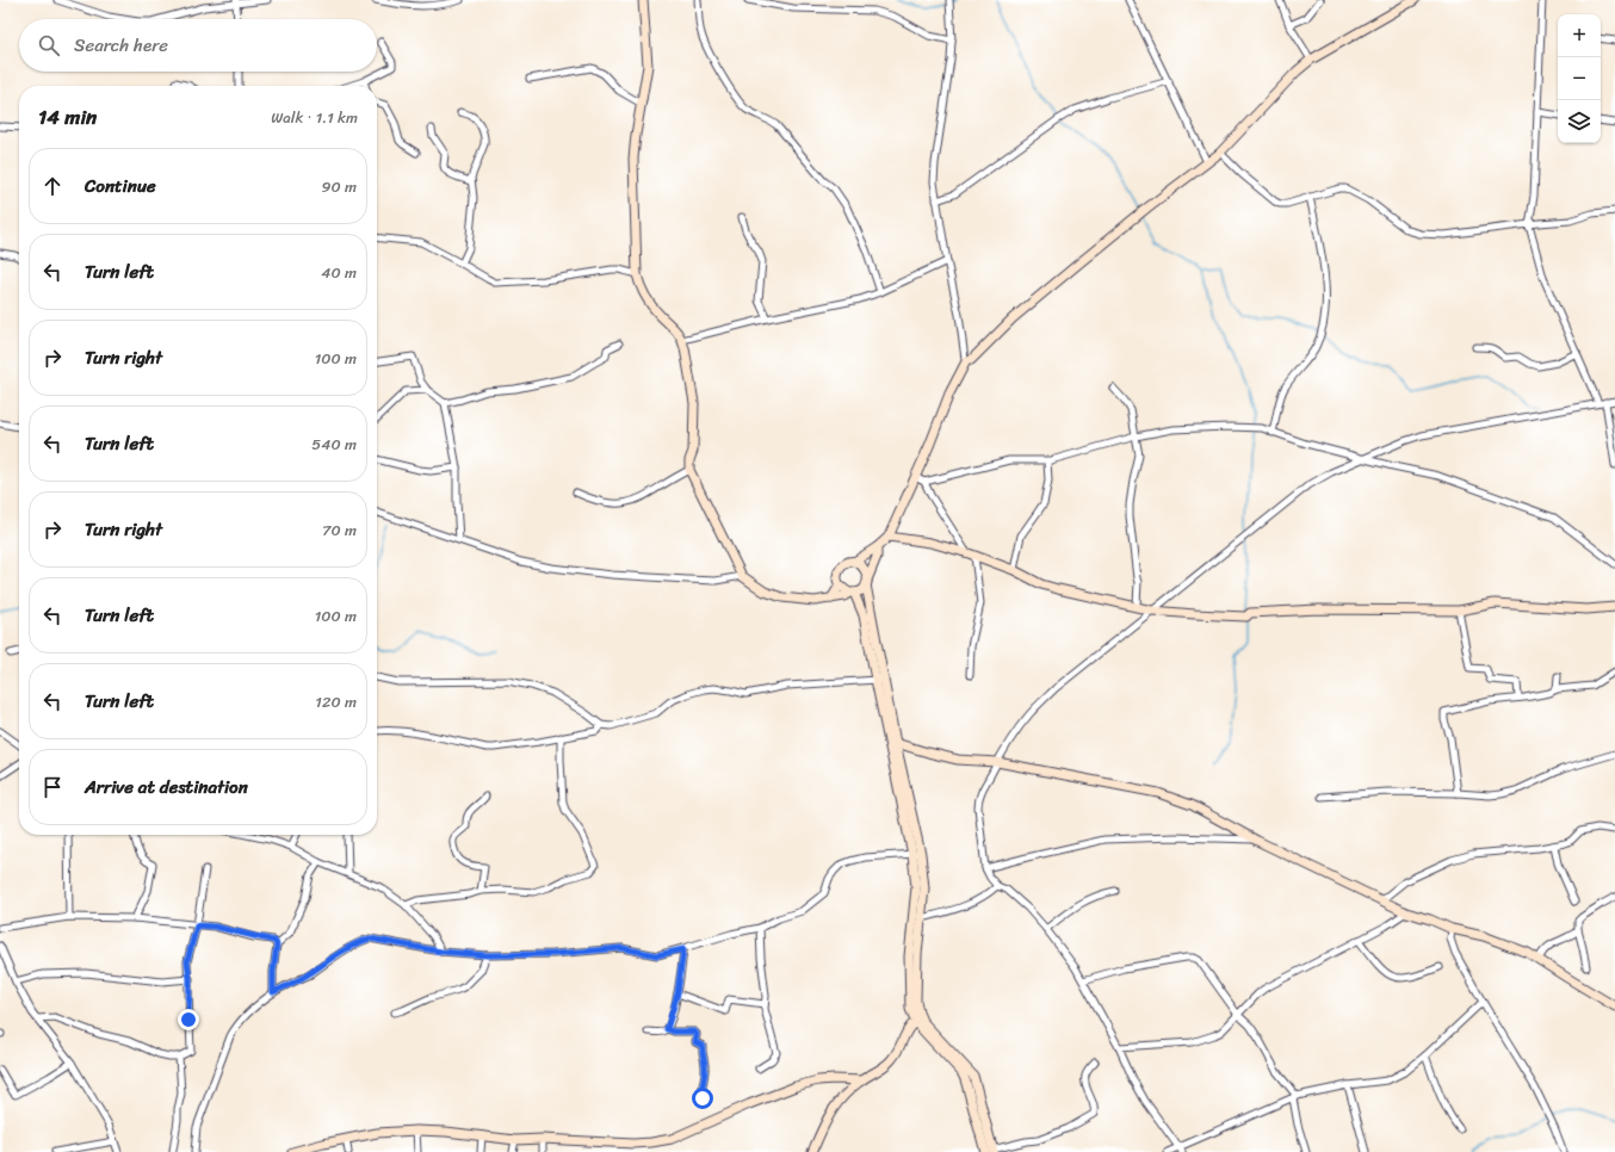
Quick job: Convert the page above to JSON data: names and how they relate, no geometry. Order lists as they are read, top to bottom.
{
  "page": {
    "map_buttons": ["+", "−"],
    "search": "Search here",
    "heading": ["14 min", "Walk · 1.1 km"],
    "list": [
      ["Continue", "90 m"],
      ["Turn left", "40 m"],
      ["Turn right", "100 m"],
      ["Turn left", "540 m"],
      ["Turn right", "70 m"],
      ["Turn left", "100 m"],
      ["Turn left", "120 m"],
      "Arrive at destination"
    ]
  }
}
